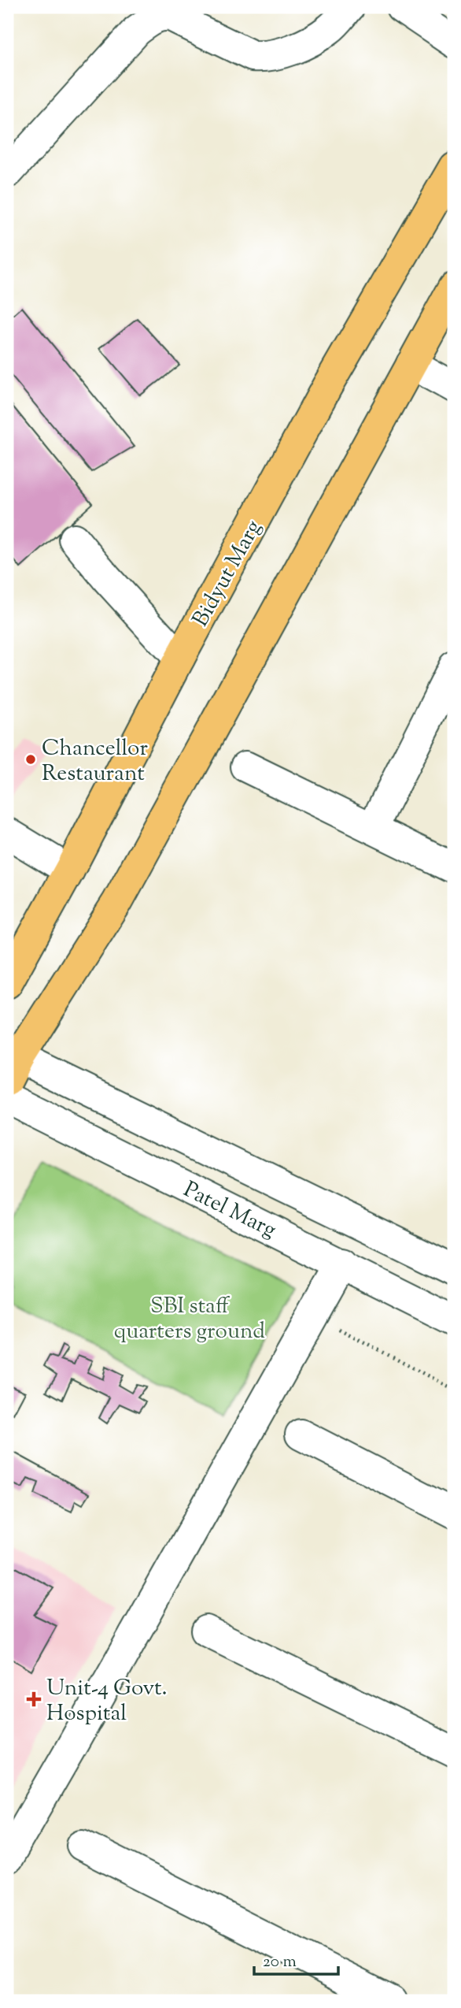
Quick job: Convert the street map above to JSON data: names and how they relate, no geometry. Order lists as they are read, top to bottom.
{
  "streets": {
    "main road": ["Bidyut Marg"],
    "street": ["Patel Marg"]
  },
  "parks": ["SBI staff quarters ground"],
  "places": {
    "other": ["Chancellor Restaurant"],
    "health": ["Unit-4 Govt. Hospital"]
  },
  "scale_bar": "20 m"
}
